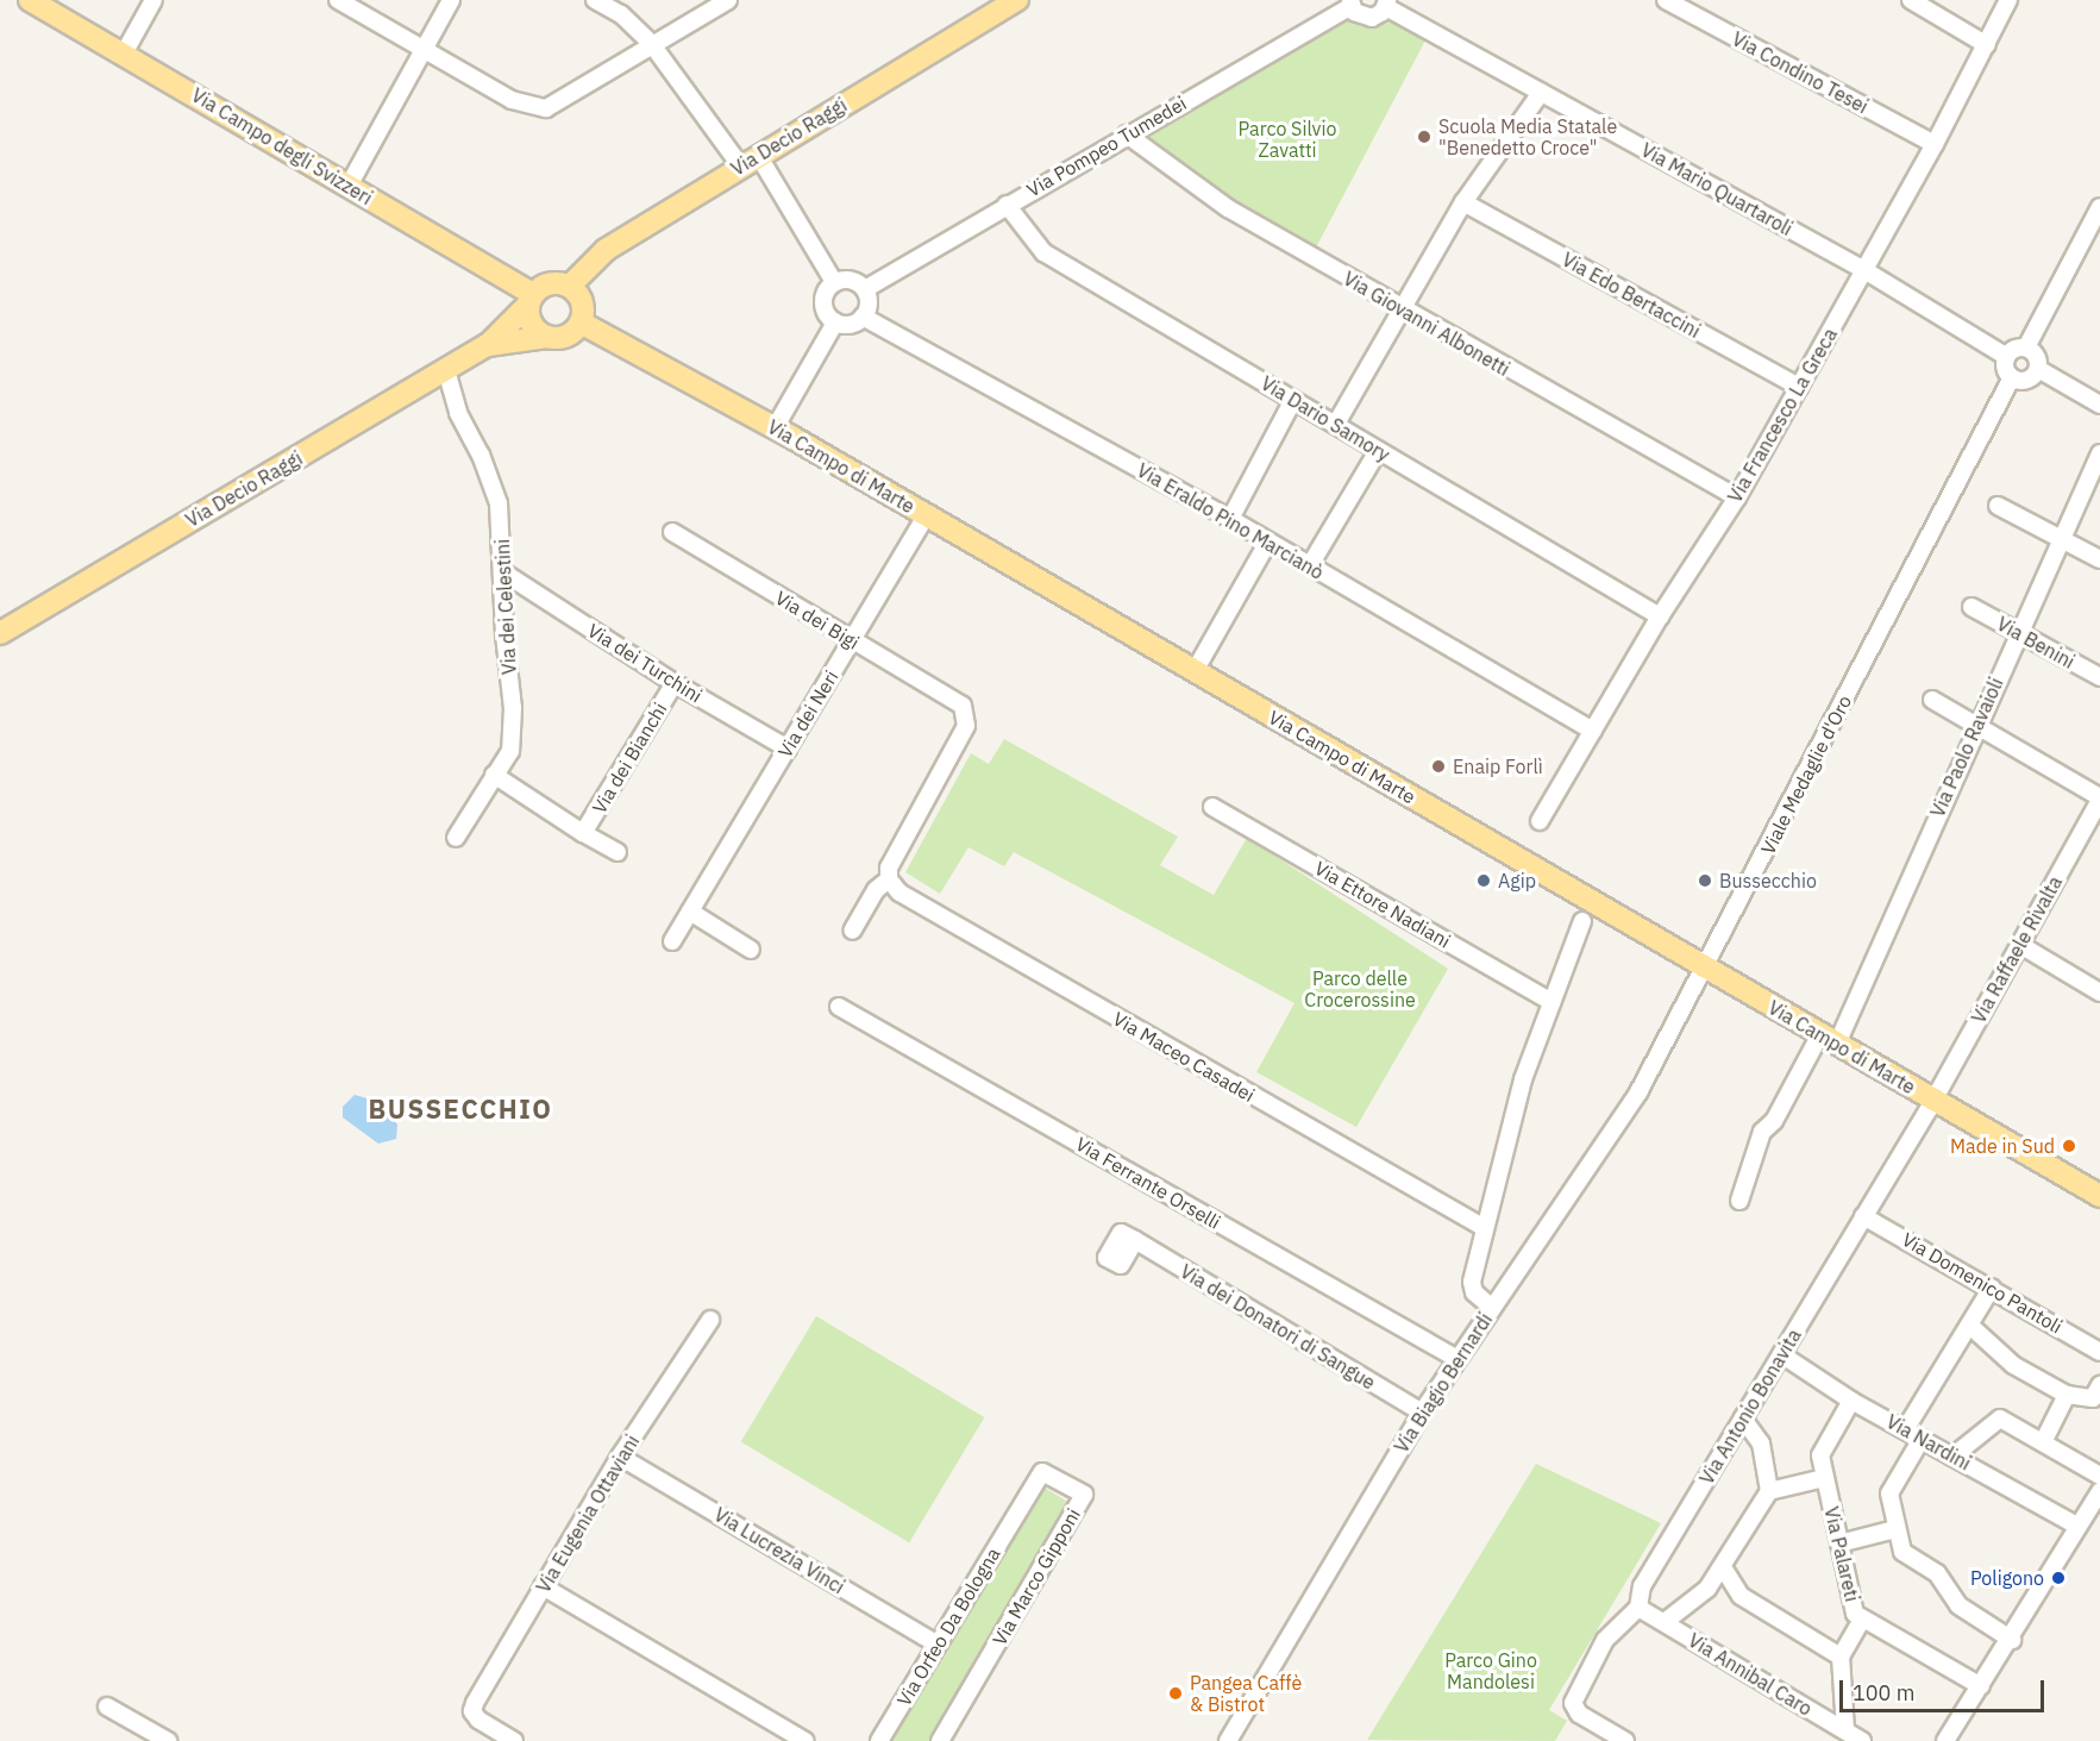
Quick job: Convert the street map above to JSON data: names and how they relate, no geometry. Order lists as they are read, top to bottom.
{
  "streets": {
    "main road": ["Via Decio Raggi", "Via Campo degli Svizzeri", "Via Campo di Marte"],
    "street": [
      "Via Condino Tesei",
      "Via Pompeo Tumedei",
      "Via Mario Quartaroli",
      "Via Edo Bertaccini",
      "Via Giovanni Albonetti",
      "Via Francesco La Greca",
      "Via Dario Samory",
      "Via Eraldo Pino Marcianò",
      "Via dei Celestini",
      "Via dei Bigi",
      "Via Benini",
      "Via dei Turchini",
      "Via dei Neri",
      "Via Paolo Ravaioli",
      "Via dei Bianchi",
      "Viale Medaglie d'Oro",
      "Via Ettore Nadiani",
      "Via Raffaele Rivalta",
      "Via Maceo Casadei",
      "Via Ferrante Orselli",
      "Via Domenico Pantoli",
      "Via dei Donatori di Sangue",
      "Via Biagio Bernardi",
      "Via Antonio Bonavita",
      "Via Nardini",
      "Via Eugenia Ottaviani",
      "Via Lucrezia Vinci",
      "Via Palareti",
      "Via Marco Gipponi",
      "Via Orfeo Da Bologna",
      "Via Annibal Caro"
    ]
  },
  "crossings": [
    ["Via Condino Tesei", "Via Francesco La Greca"],
    ["Via Decio Raggi", "Via Campo degli Svizzeri"],
    ["Via Decio Raggi", "Via Campo di Marte"],
    ["Via Decio Raggi", "Via dei Celestini"],
    ["Via Campo degli Svizzeri", "Via Campo di Marte"],
    ["Via Pompeo Tumedei", "Via Giovanni Albonetti"],
    ["Via Pompeo Tumedei", "Via Dario Samory"],
    ["Via Pompeo Tumedei", "Via Eraldo Pino Marcianò"],
    ["Via Mario Quartaroli", "Via Francesco La Greca"],
    ["Via Mario Quartaroli", "Viale Medaglie d'Oro"],
    ["Via Edo Bertaccini", "Via Francesco La Greca"],
    ["Via Giovanni Albonetti", "Via Francesco La Greca"],
    ["Via Francesco La Greca", "Via Dario Samory"],
    ["Via Francesco La Greca", "Via Eraldo Pino Marcianò"],
    ["Via Campo di Marte", "Via dei Neri"],
    ["Via Campo di Marte", "Via Paolo Ravaioli"],
    ["Via Campo di Marte", "Viale Medaglie d'Oro"],
    ["Via Campo di Marte", "Via Raffaele Rivalta"],
    ["Via Campo di Marte", "Via Antonio Bonavita"],
    ["Via dei Celestini", "Via dei Turchini"],
    ["Via dei Celestini", "Via dei Bianchi"],
    ["Via dei Bigi", "Via dei Neri"],
    ["Via dei Bigi", "Via Maceo Casadei"],
    ["Via Benini", "Via Paolo Ravaioli"],
    ["Via dei Turchini", "Via dei Neri"],
    ["Via dei Turchini", "Via dei Bianchi"],
    ["Viale Medaglie d'Oro", "Via Biagio Bernardi"],
    ["Via Ettore Nadiani", "Via Biagio Bernardi"],
    ["Via Raffaele Rivalta", "Via Antonio Bonavita"],
    ["Via Maceo Casadei", "Via Biagio Bernardi"],
    ["Via Ferrante Orselli", "Via Biagio Bernardi"],
    ["Via Domenico Pantoli", "Via Antonio Bonavita"],
    ["Via dei Donatori di Sangue", "Via Biagio Bernardi"],
    ["Via Antonio Bonavita", "Via Nardini"],
    ["Via Antonio Bonavita", "Via Annibal Caro"],
    ["Via Nardini", "Via Palareti"],
    ["Via Eugenia Ottaviani", "Via Lucrezia Vinci"],
    ["Via Lucrezia Vinci", "Via Orfeo Da Bologna"],
    ["Via Marco Gipponi", "Via Orfeo Da Bologna"]
  ],
  "districts": ["BUSSECCHIO"],
  "parks": ["Parco Silvio Zavatti", "Parco delle Crocerossine", "Parco Gino Mandolesi"],
  "places": [
    "Scuola Media Statale \"Benedetto Croce\"",
    "Enaip Forlì",
    "Agip",
    "Bussecchio",
    "Made in Sud",
    "Poligono",
    "Pangea Caffè & Bistrot"
  ],
  "scale_bar": "100 m"
}
